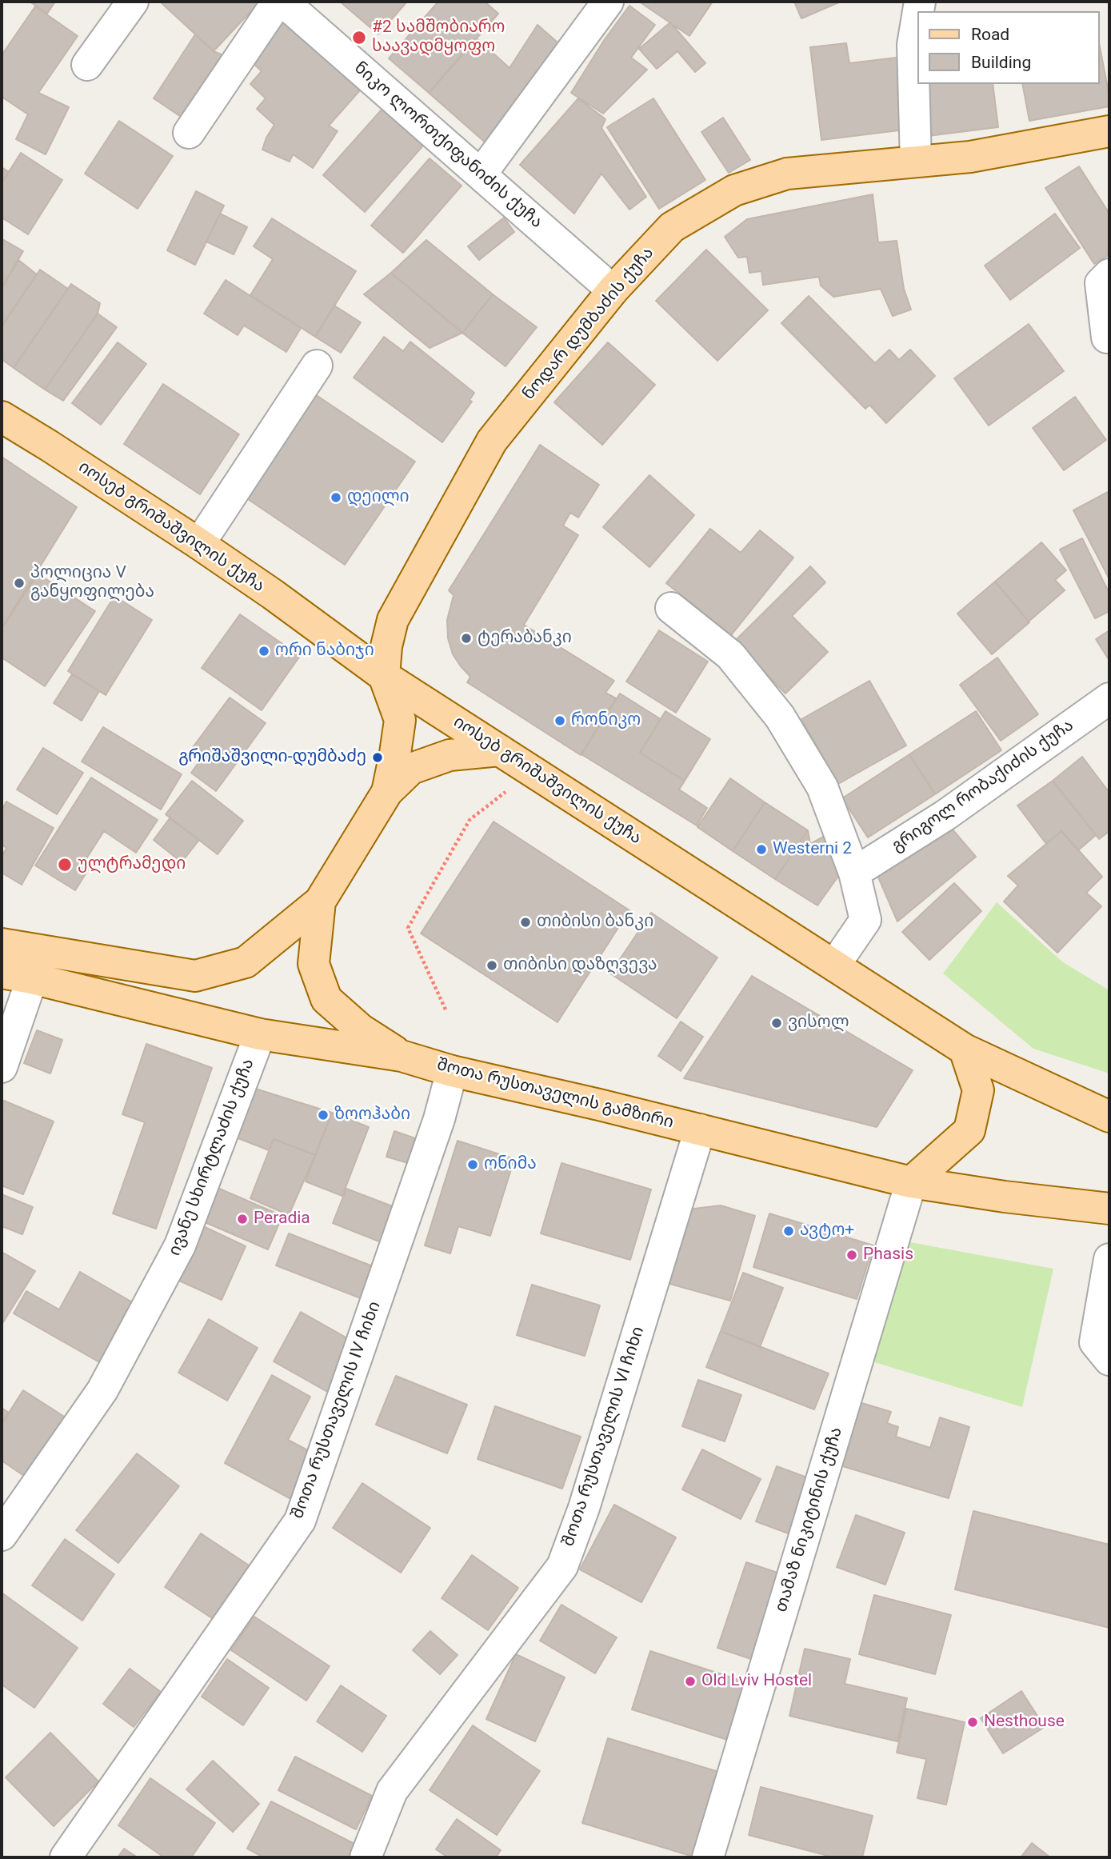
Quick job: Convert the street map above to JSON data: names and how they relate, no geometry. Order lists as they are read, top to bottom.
{
  "streets": {
    "main road": ["ნოდარ დუმბაძის ქუჩა", "იოსებ გრიშაშვილის ქუჩა", "შოთა რუსთაველის გამზირი"],
    "street": [
      "ნიკო ლორთქიფანიძის ქუჩა",
      "გრიგოლ რობაქიძის ქუჩა",
      "ივანე სხირტლაძის ქუჩა",
      "შოთა რუსთაველის IV ჩიხი",
      "შოთა რუსთაველის VI ჩიხი",
      "თამაზ ნიკიტინის ქუჩა"
    ]
  },
  "crossings": [
    ["ნიკო ლორთქიფანიძის ქუჩა", "ნოდარ დუმბაძის ქუჩა"],
    ["ნოდარ დუმბაძის ქუჩა", "იოსებ გრიშაშვილის ქუჩა"],
    ["შოთა რუსთაველის გამზირი", "ივანე სხირტლაძის ქუჩა"],
    ["შოთა რუსთაველის გამზირი", "შოთა რუსთაველის IV ჩიხი"],
    ["შოთა რუსთაველის გამზირი", "შოთა რუსთაველის VI ჩიხი"],
    ["შოთა რუსთაველის გამზირი", "თამაზ ნიკიტინის ქუჩა"]
  ],
  "places": [
    "#2 სამშობიარო საავადმყოფო",
    "დეილი",
    "პოლიცია V განყოფილება",
    "ტერაბანკი",
    "ორი ნაბიჯი",
    "რონიკო",
    "გრიშაშვილი-დუმბაძე",
    "Westerni 2",
    "ულტრამედი",
    "თიბისი ბანკი",
    "თიბისი დაზღვევა",
    "ვისოლ",
    "ზოოჰაბი",
    "ონიმა",
    "Peradia",
    "ავტო+",
    "Phasis",
    "Old Lviv Hostel",
    "Nesthouse"
  ],
  "legend": ["Road", "Building"]
}
